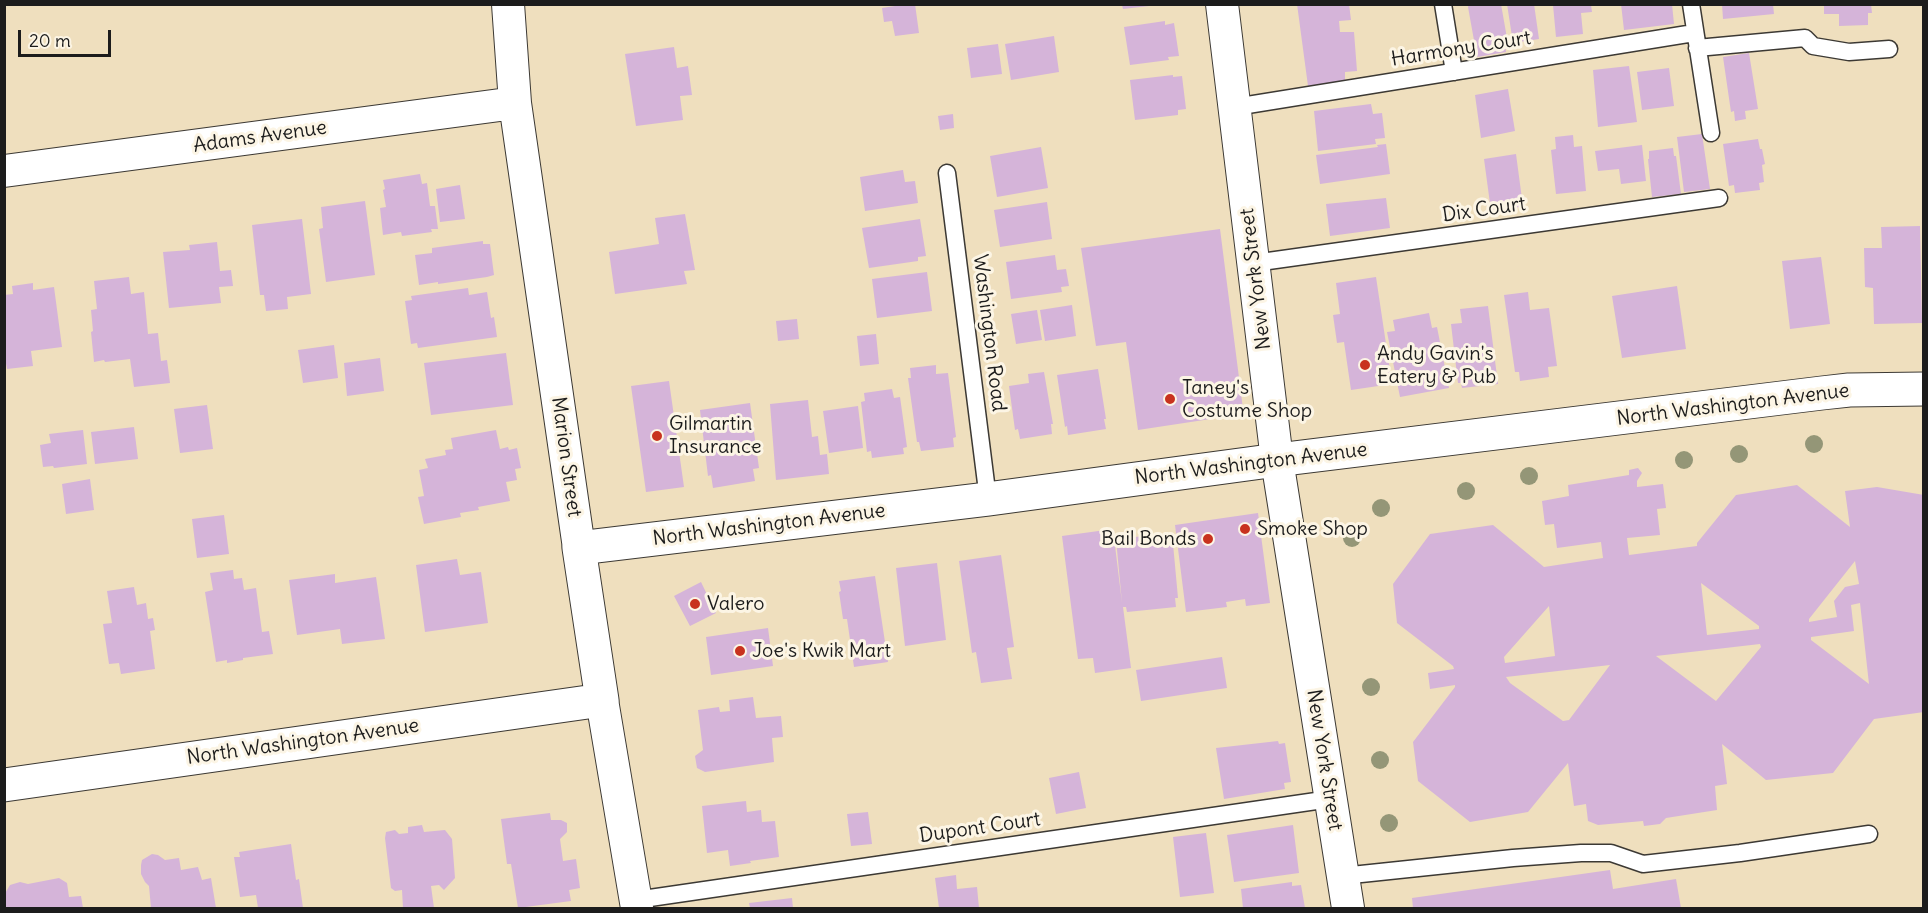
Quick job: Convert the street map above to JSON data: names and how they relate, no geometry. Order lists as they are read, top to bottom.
{
  "streets": {
    "street": [
      "Adams Avenue",
      "New York Street",
      "North Washington Avenue",
      "Marion Street"
    ],
    "lane": [
      "Harmony Court",
      "Dix Court",
      "Washington Road",
      "Dupont Court"
    ]
  },
  "crossings": [
    ["Harmony Court", "New York Street"],
    ["Adams Avenue", "Marion Street"],
    ["Dix Court", "New York Street"],
    ["New York Street", "North Washington Avenue"],
    ["New York Street", "Dupont Court"],
    ["Washington Road", "North Washington Avenue"],
    ["North Washington Avenue", "Marion Street"],
    ["Marion Street", "Dupont Court"]
  ],
  "places": [
    "Andy Gavin's Eatery & Pub",
    "Taney's Costume Shop",
    "Gilmartin Insurance",
    "Smoke Shop",
    "Bail Bonds",
    "Valero",
    "Joe's Kwik Mart"
  ],
  "scale_bar": "20 m"
}
